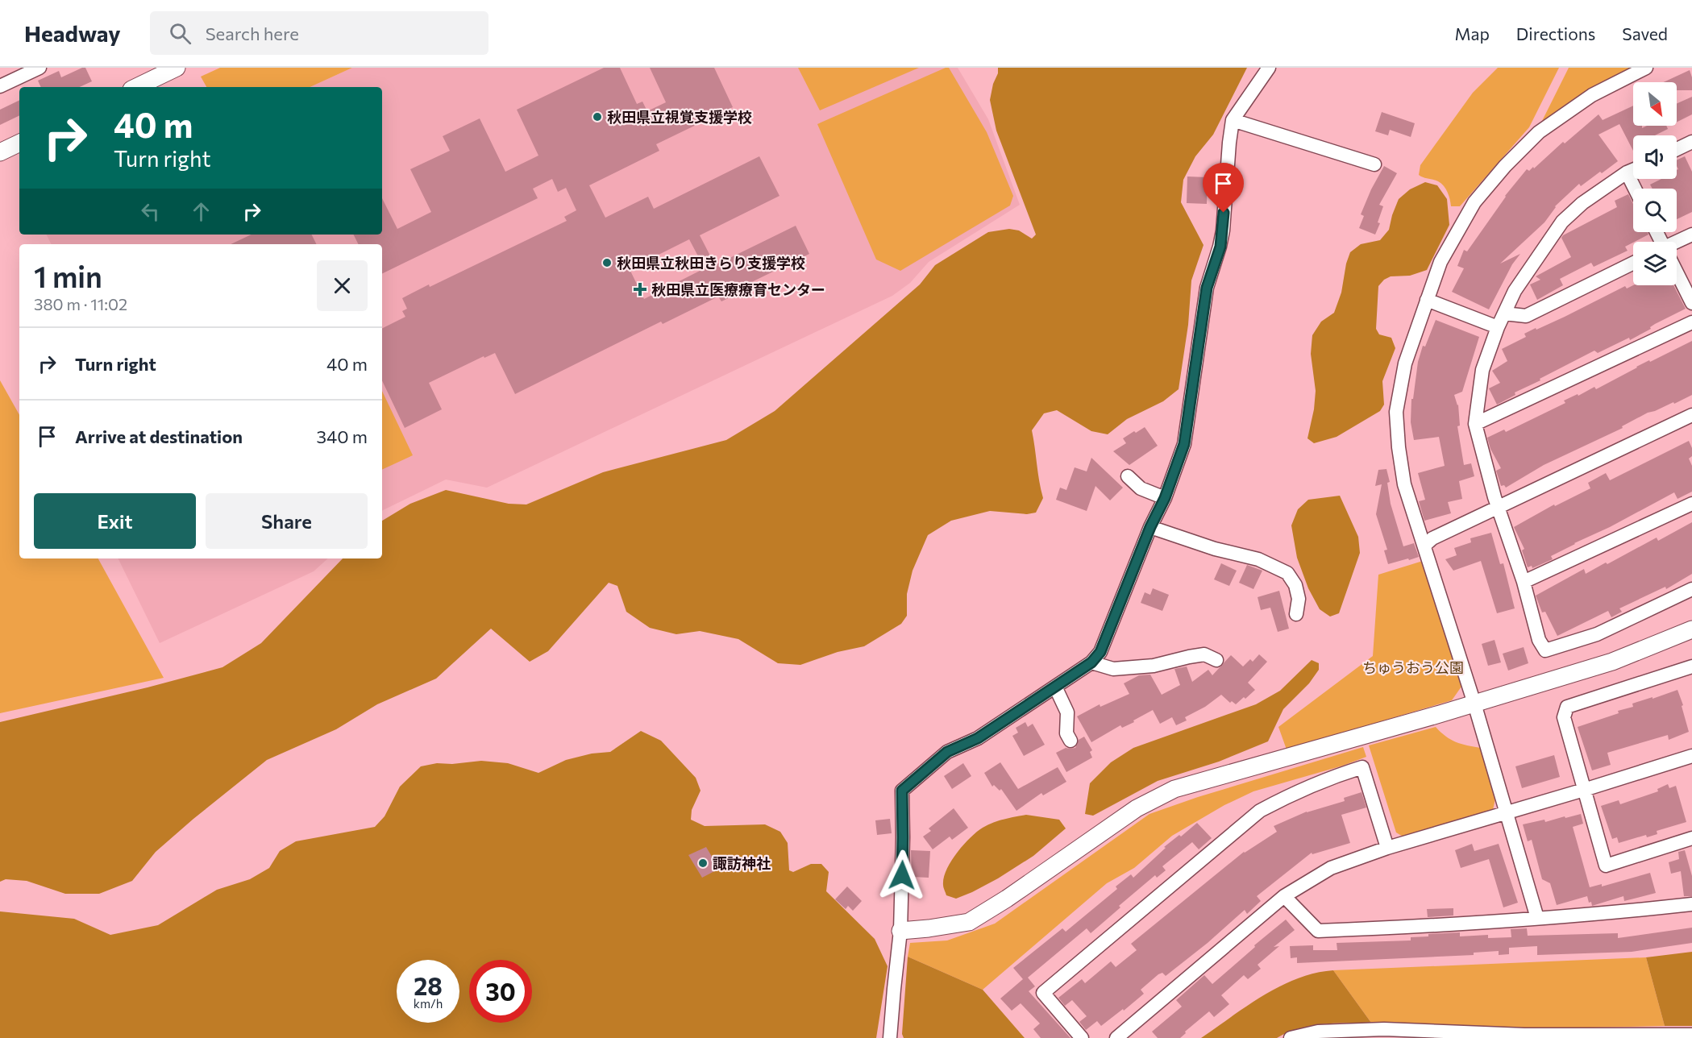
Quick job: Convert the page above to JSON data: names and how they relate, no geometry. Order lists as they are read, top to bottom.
{
  "parks": ["ちゅうおう公園"],
  "places": {
    "other": ["秋田県立視覚支援学校", "秋田県立秋田きらり支援学校", "諏訪神社"],
    "health": ["秋田県立医療療育センター"]
  },
  "north": "bottom right",
  "page": {
    "header": "Headway",
    "search": "Search here",
    "nav": ["Map", "Directions", "Saved"],
    "turn": ["40 m", "Turn right"],
    "heading": ["1 min", "380 m · 11:02"],
    "list": [
      {
        "name": "Turn right",
        "value": "40 m"
      },
      {
        "name": "Arrive at destination",
        "value": "340 m"
      }
    ],
    "buttons": ["Exit", "Share"],
    "speed": "28 km/h",
    "limit": "30"
  }
}
